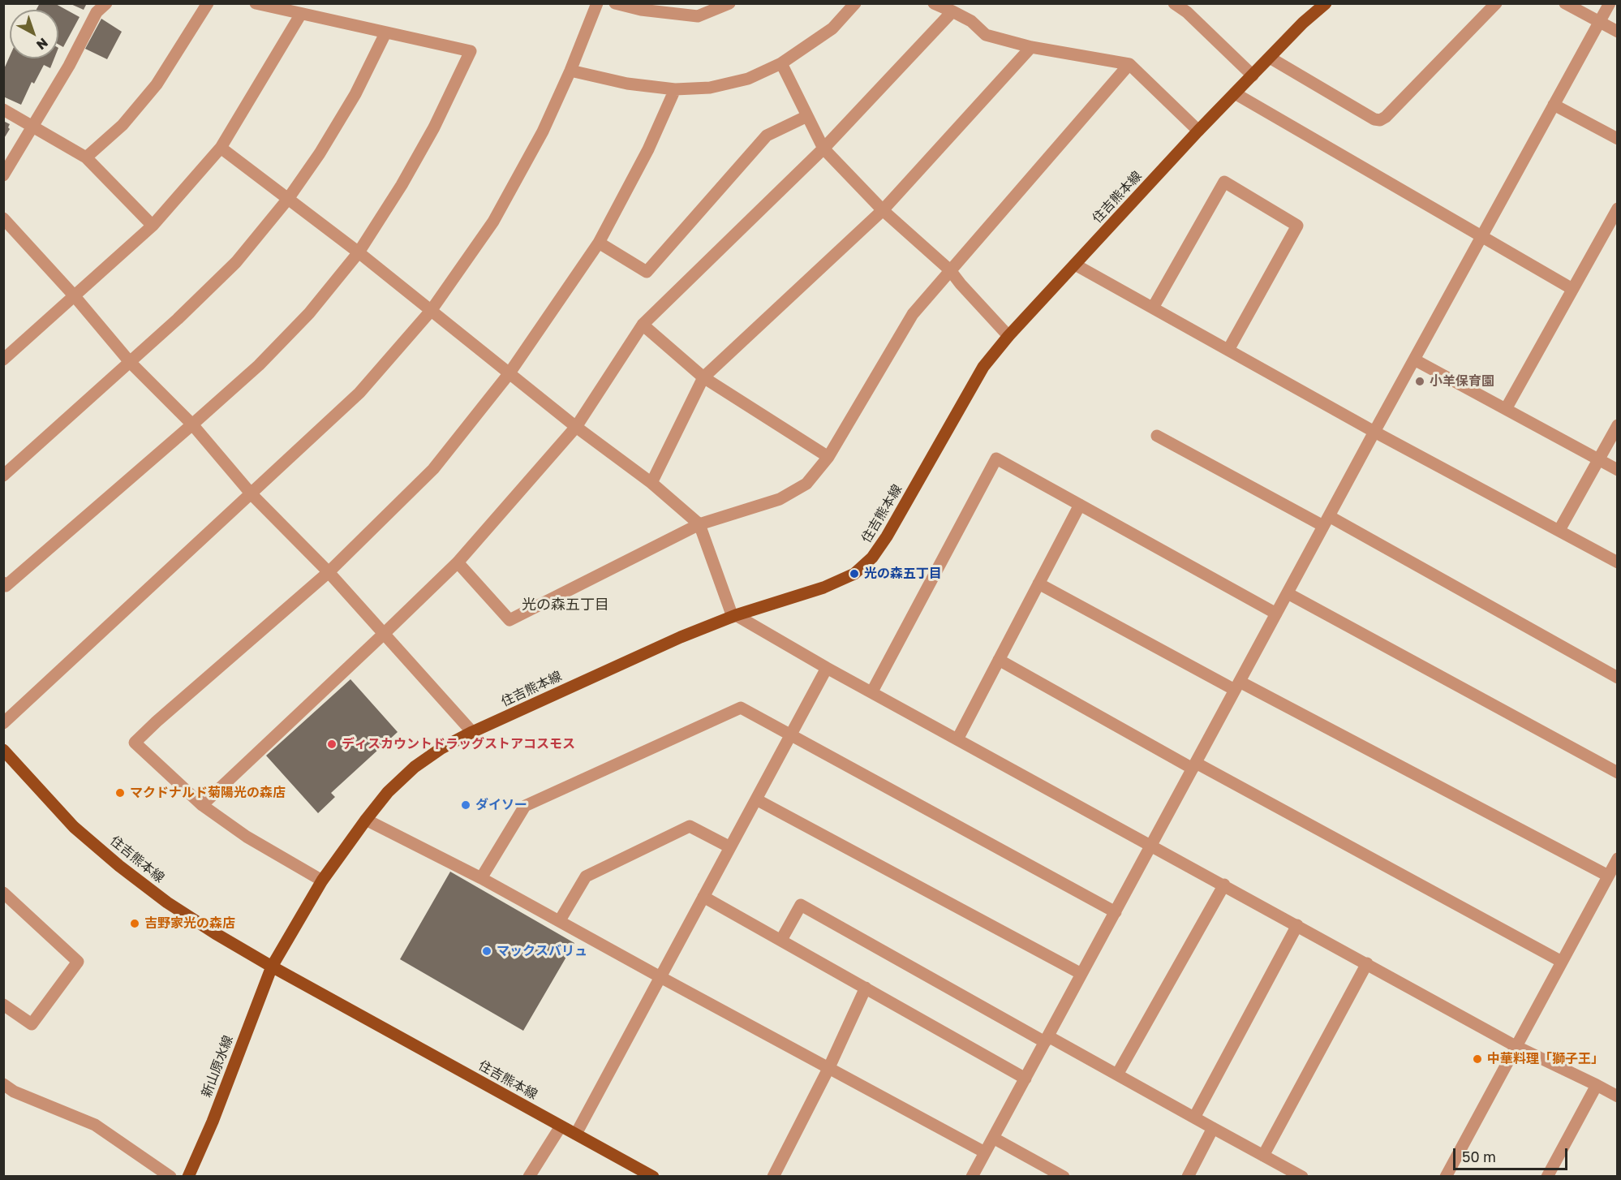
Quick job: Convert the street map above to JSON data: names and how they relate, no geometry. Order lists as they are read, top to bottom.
{
  "streets": {
    "main road": ["住吉熊本線", "新山原水線"]
  },
  "crossings": [
    ["住吉熊本線", "新山原水線"]
  ],
  "districts": ["光の森五丁目"],
  "places": [
    "小羊保育園",
    "光の森五丁目",
    "ディスカウントドラッグストアコスモス",
    "マクドナルド菊陽光の森店",
    "ダイソー",
    "吉野家光の森店",
    "マックスバリュ",
    "中華料理「獅子王」"
  ],
  "scale_bar": "50 m",
  "north": "bottom right"
}
